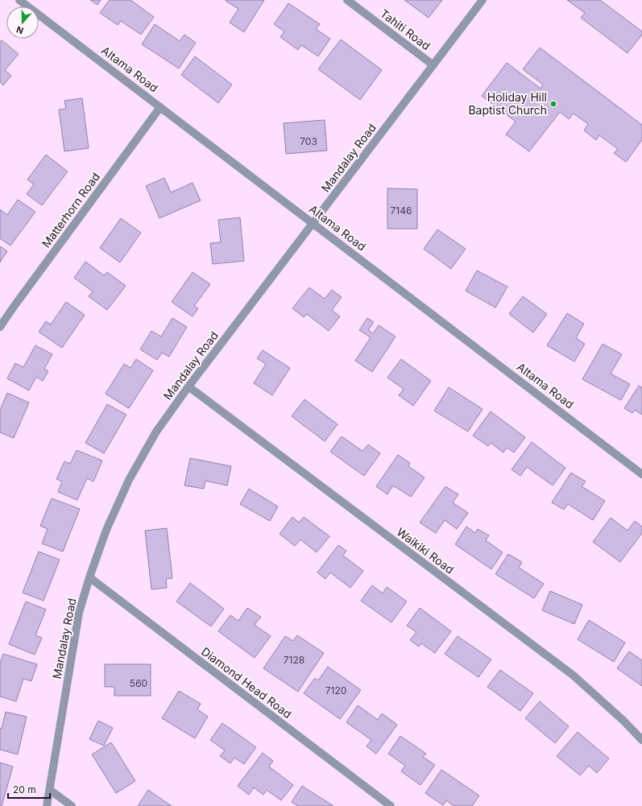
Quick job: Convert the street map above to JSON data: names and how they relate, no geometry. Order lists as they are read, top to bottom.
{
  "streets": {
    "street": [
      "Tahiti Road",
      "Altama Road",
      "Mandalay Road",
      "Matterhorn Road",
      "Waikiki Road",
      "Diamond Head Road"
    ]
  },
  "crossings": [
    ["Tahiti Road", "Mandalay Road"],
    ["Altama Road", "Mandalay Road"],
    ["Altama Road", "Matterhorn Road"],
    ["Mandalay Road", "Waikiki Road"],
    ["Mandalay Road", "Diamond Head Road"]
  ],
  "places": ["Holiday Hill Baptist Church"],
  "house_numbers": [
    "703",
    "7146",
    "7128",
    "560",
    "7120"
  ],
  "scale_bar": "20 m",
  "north": "bottom"
}
